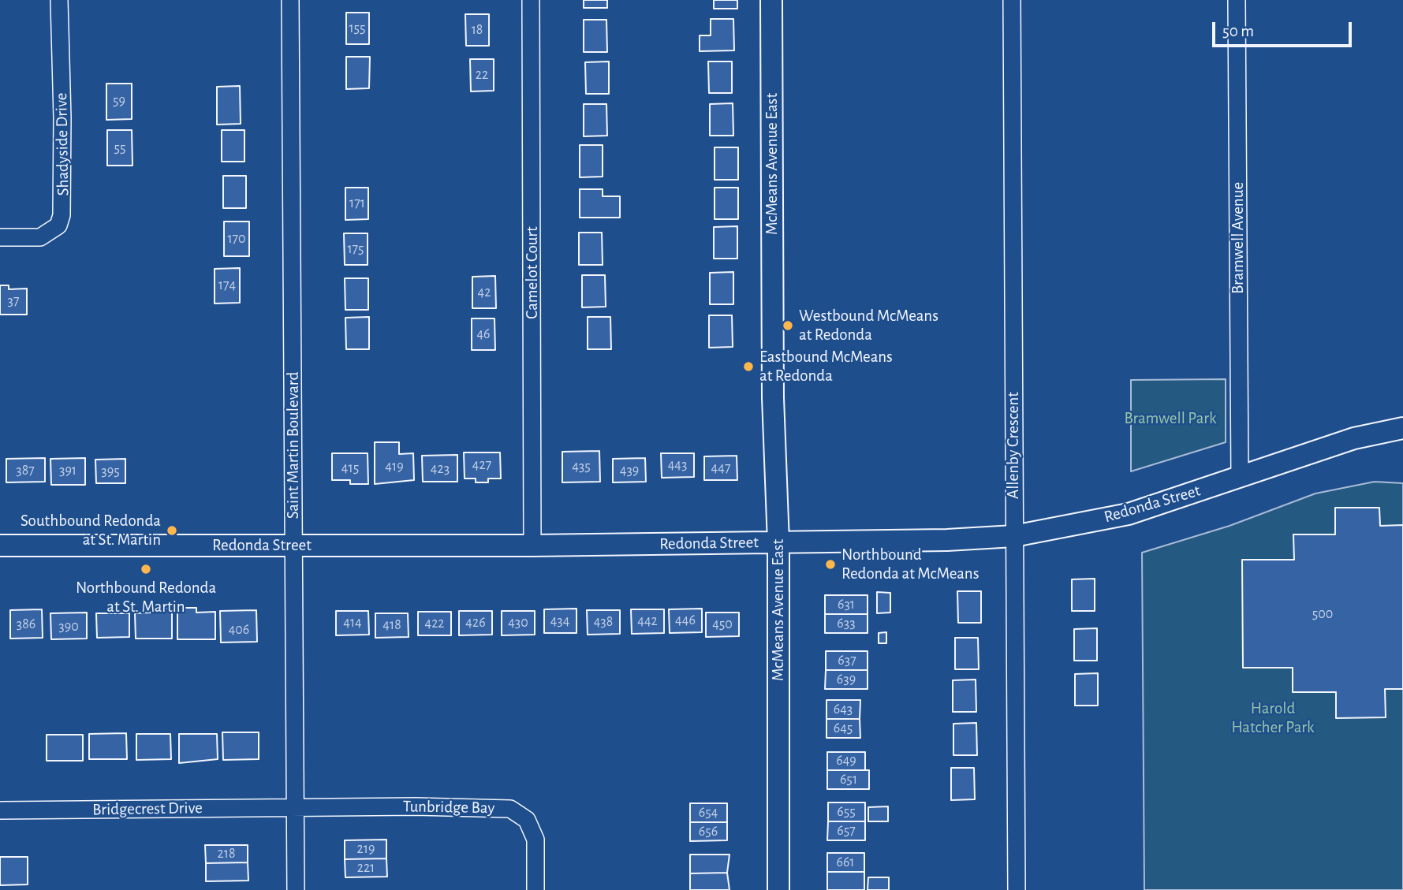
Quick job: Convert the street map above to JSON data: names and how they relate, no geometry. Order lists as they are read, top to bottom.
{
  "streets": {
    "street": [
      "Shadyside Drive",
      "McMeans Avenue East",
      "Bramwell Avenue",
      "Camelot Court",
      "Saint Martin Boulevard",
      "Allenby Crescent",
      "Redonda Street",
      "Tunbridge Bay",
      "Bridgecrest Drive"
    ]
  },
  "crossings": [
    ["McMeans Avenue East", "Redonda Street"],
    ["Bramwell Avenue", "Redonda Street"],
    ["Camelot Court", "Redonda Street"],
    ["Saint Martin Boulevard", "Redonda Street"],
    ["Saint Martin Boulevard", "Tunbridge Bay"],
    ["Saint Martin Boulevard", "Bridgecrest Drive"],
    ["Allenby Crescent", "Redonda Street"],
    ["Tunbridge Bay", "Bridgecrest Drive"]
  ],
  "parks": ["Bramwell Park", "Harold Hatcher Park"],
  "places": [
    "Westbound McMeans at Redonda",
    "Eastbound McMeans at Redonda",
    "Southbound Redonda at St. Martin",
    "Northbound Redonda at McMeans",
    "Northbound Redonda at St. Martin"
  ],
  "house_numbers": [
    "155",
    "18",
    "22",
    "59",
    "55",
    "171",
    "170",
    "175",
    "174",
    "42",
    "37",
    "46",
    "427",
    "443",
    "419",
    "435",
    "415",
    "447",
    "423",
    "387",
    "391",
    "439",
    "395",
    "631",
    "500",
    "446",
    "434",
    "442",
    "438",
    "414",
    "426",
    "430",
    "422",
    "633",
    "386",
    "450",
    "418",
    "390",
    "406",
    "637",
    "639",
    "643",
    "645",
    "649",
    "651",
    "655",
    "654",
    "657",
    "656",
    "219",
    "218",
    "661",
    "221"
  ],
  "scale_bar": "50 m"
}
